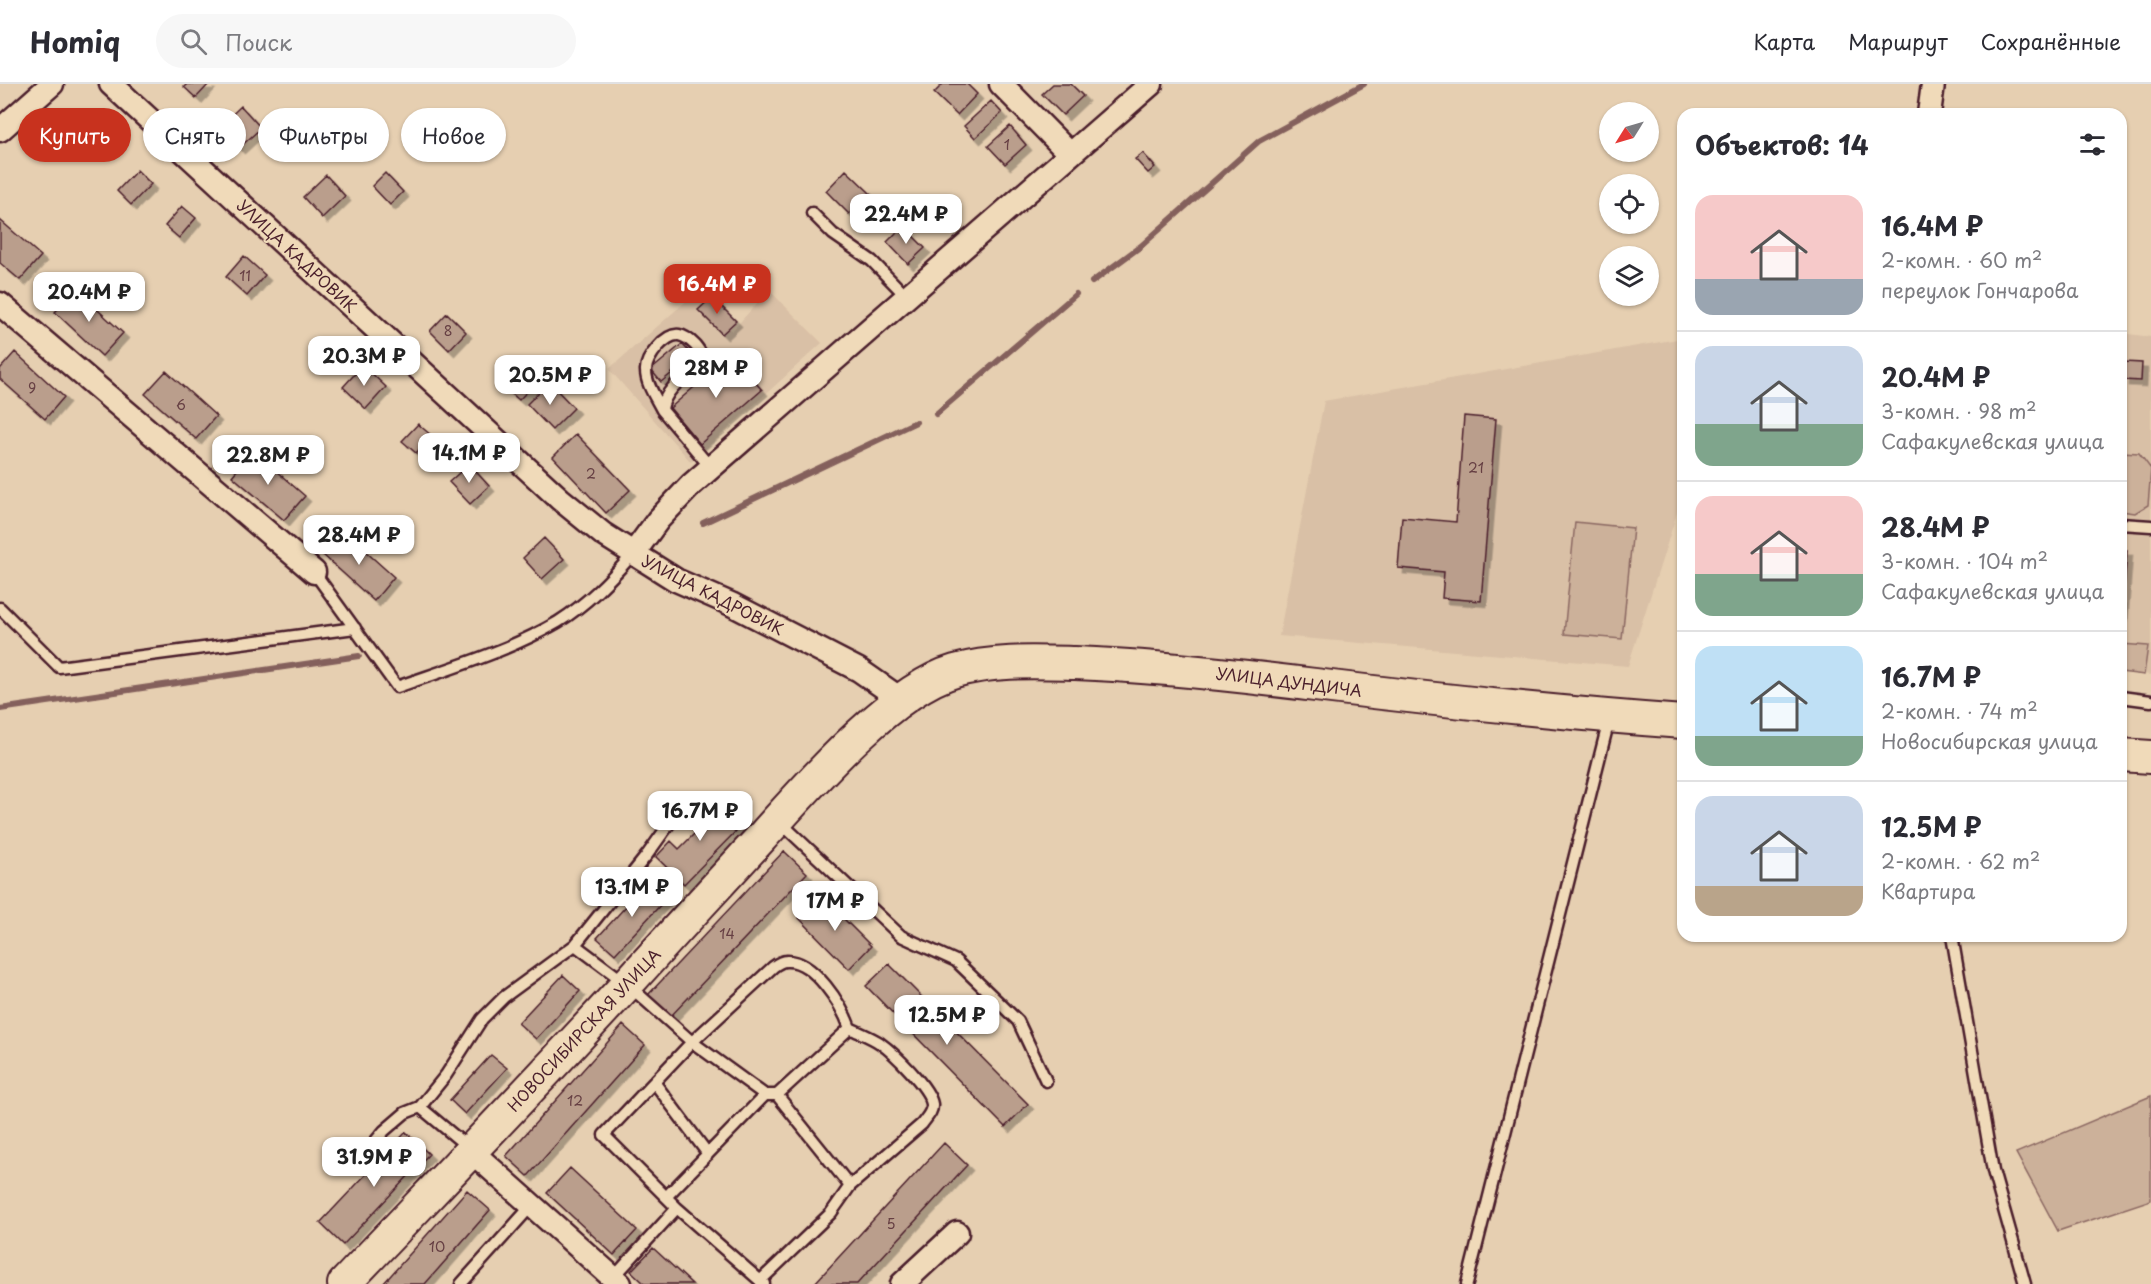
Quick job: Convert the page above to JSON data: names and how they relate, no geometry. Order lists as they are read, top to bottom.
{
  "streets": {
    "main road": ["УЛИЦА ДУНДИЧА", "НОВОСИБИРСКАЯ УЛИЦА"],
    "street": ["УЛИЦА КАДРОВИК"]
  },
  "crossings": [
    ["УЛИЦА КАДРОВИК", "УЛИЦА ДУНДИЧА"],
    ["УЛИЦА КАДРОВИК", "НОВОСИБИРСКАЯ УЛИЦА"],
    ["УЛИЦА ДУНДИЧА", "НОВОСИБИРСКАЯ УЛИЦА"]
  ],
  "house_numbers": [
    "1",
    "11",
    "8",
    "9",
    "6",
    "21",
    "2",
    "14",
    "12",
    "5",
    "10"
  ],
  "north": "bottom left",
  "page": {
    "header": "Homiq",
    "search": "Поиск",
    "nav": ["Карта", "Маршрут", "Сохранённые"],
    "chip": [
      "Купить",
      "Снять",
      "Фильтры",
      "Новое"
    ],
    "heading": "Объектов: 14",
    "list": [
      {
        "name": "16.4M ₽",
        "note": "2-комн. · 60 m² · переулок Гончарова"
      },
      {
        "name": "20.4M ₽",
        "note": "3-комн. · 98 m² · Сафакулевская улица"
      },
      {
        "name": "28.4M ₽",
        "note": "3-комн. · 104 m² · Сафакулевская улица"
      },
      {
        "name": "16.7M ₽",
        "note": "2-комн. · 74 m² · Новосибирская улица"
      },
      {
        "name": "12.5M ₽",
        "note": "2-комн. · 62 m² · Квартира"
      }
    ],
    "price": [
      "22.4M ₽",
      "16.4M ₽",
      "20.4M ₽",
      "20.3M ₽",
      "28M ₽",
      "20.5M ₽",
      "14.1M ₽",
      "22.8M ₽",
      "28.4M ₽",
      "16.7M ₽",
      "13.1M ₽",
      "17M ₽",
      "12.5M ₽",
      "31.9M ₽"
    ]
  }
}
